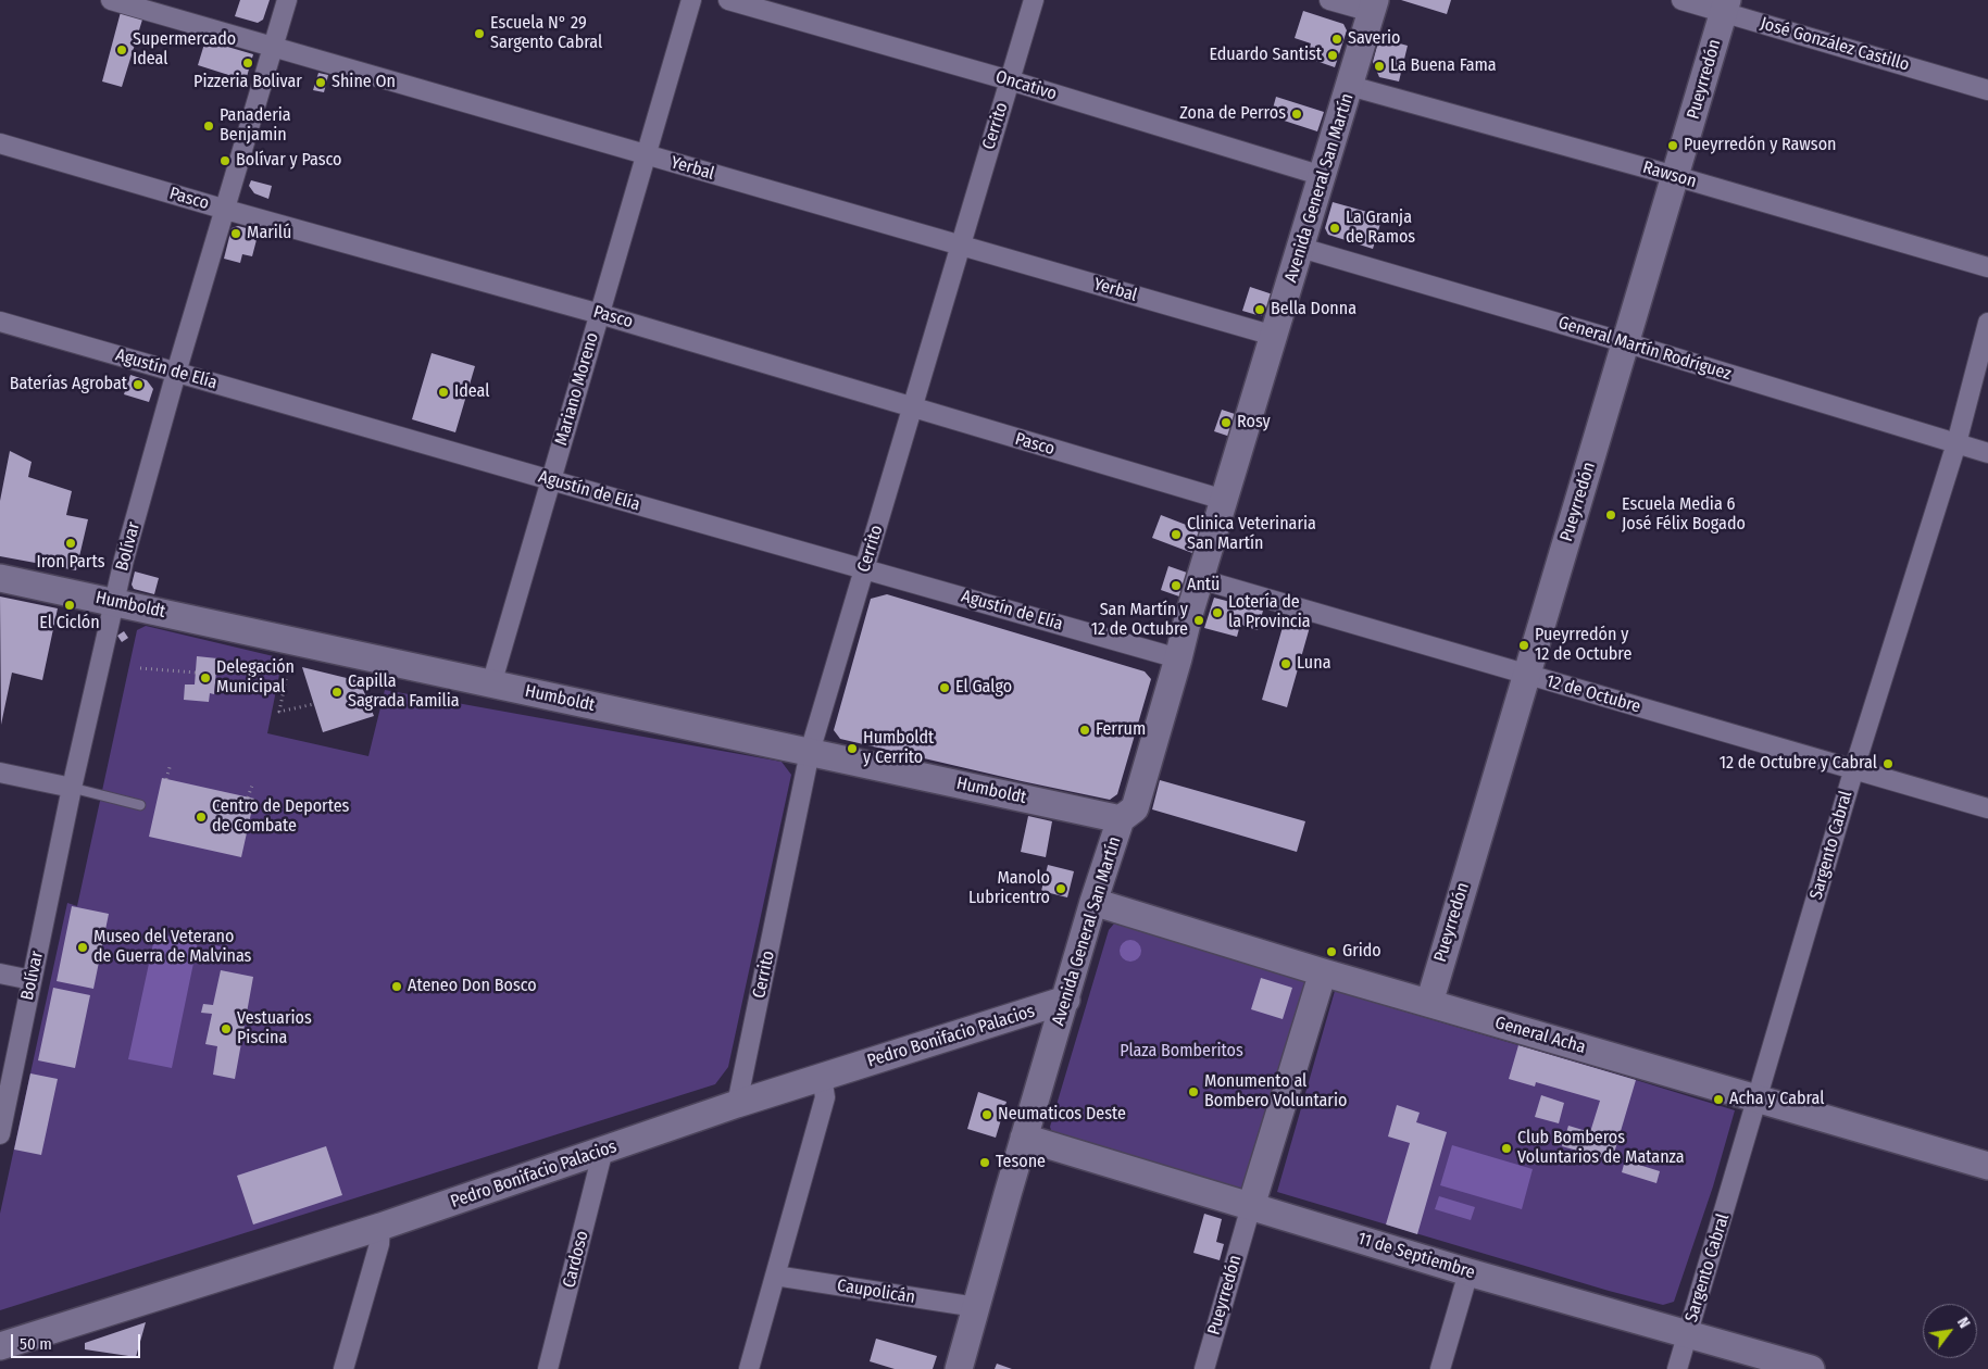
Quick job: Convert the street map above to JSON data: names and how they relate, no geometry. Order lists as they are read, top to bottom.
{
  "streets": {
    "street": [
      "José González Castillo",
      "Pueyrredón",
      "Oncativo",
      "Cerrito",
      "Yerbal",
      "Rawson",
      "Avenida General San Martín",
      "Pasco",
      "General Martín Rodríguez",
      "Agustín de Elía",
      "Mariano Moreno",
      "Bolívar",
      "Humboldt",
      "12 de Octubre",
      "Sargento Cabral",
      "General Acha",
      "Pedro Bonifacio Palacios",
      "11 de Septiembre",
      "Cardoso",
      "Caupolicán"
    ]
  },
  "crossings": [
    ["José González Castillo", "Pueyrredón"],
    ["Pueyrredón", "Rawson"],
    ["Pueyrredón", "General Martín Rodríguez"],
    ["Pueyrredón", "12 de Octubre"],
    ["Pueyrredón", "General Acha"],
    ["Pueyrredón", "11 de Septiembre"],
    ["Oncativo", "Cerrito"],
    ["Oncativo", "Avenida General San Martín"],
    ["Cerrito", "Yerbal"],
    ["Cerrito", "Pasco"],
    ["Cerrito", "Agustín de Elía"],
    ["Cerrito", "Humboldt"],
    ["Cerrito", "Pedro Bonifacio Palacios"],
    ["Yerbal", "Avenida General San Martín"],
    ["Yerbal", "Mariano Moreno"],
    ["Yerbal", "Bolívar"],
    ["Rawson", "Avenida General San Martín"],
    ["Avenida General San Martín", "Pasco"],
    ["Avenida General San Martín", "General Martín Rodríguez"],
    ["Avenida General San Martín", "Agustín de Elía"],
    ["Avenida General San Martín", "Humboldt"],
    ["Avenida General San Martín", "12 de Octubre"],
    ["Avenida General San Martín", "General Acha"],
    ["Avenida General San Martín", "Pedro Bonifacio Palacios"],
    ["Avenida General San Martín", "11 de Septiembre"],
    ["Avenida General San Martín", "Caupolicán"],
    ["Pasco", "Mariano Moreno"],
    ["Pasco", "Bolívar"],
    ["General Martín Rodríguez", "Sargento Cabral"],
    ["Agustín de Elía", "Mariano Moreno"],
    ["Agustín de Elía", "Bolívar"],
    ["Mariano Moreno", "Humboldt"],
    ["Bolívar", "Humboldt"],
    ["12 de Octubre", "Sargento Cabral"],
    ["Sargento Cabral", "General Acha"],
    ["Sargento Cabral", "11 de Septiembre"],
    ["Pedro Bonifacio Palacios", "Cardoso"]
  ],
  "parks": ["Plaza Bomberitos"],
  "places": [
    "Escuela N° 29 Sargento Cabral",
    "Saverio",
    "Supermercado Ideal",
    "Eduardo Santist",
    "Pizzeria Bolivar",
    "La Buena Fama",
    "Shine On",
    "Zona de Perros",
    "Panaderia Benjamin",
    "Pueyrredón y Rawson",
    "Bolívar y Pasco",
    "La Granja de Ramos",
    "Marilú",
    "Bella Donna",
    "Baterías Agrobat",
    "Ideal",
    "Rosy",
    "Escuela Media 6 José Félix Bogado",
    "Clinica Veterinaria San Martín",
    "Iron Parts",
    "Antü",
    "El Ciclón",
    "Lotería de la Provincia",
    "San Martín y 12 de Octubre",
    "Pueyrredón y 12 de Octubre",
    "Luna",
    "Delegación Municipal",
    "El Galgo",
    "Capilla Sagrada Familia",
    "Ferrum",
    "Humboldt y Cerrito",
    "12 de Octubre y Cabral",
    "Centro de Deportes de Combate",
    "Manolo Lubricentro",
    "Museo del Veterano de Guerra de Malvinas",
    "Grido",
    "Ateneo Don Bosco",
    "Vestuarios Piscina",
    "Monumento al Bombero Voluntario",
    "Acha y Cabral",
    "Neumaticos Deste",
    "Club Bomberos Voluntarios de Matanza",
    "Tesone"
  ],
  "scale_bar": "50 m",
  "north": "top right"
}
